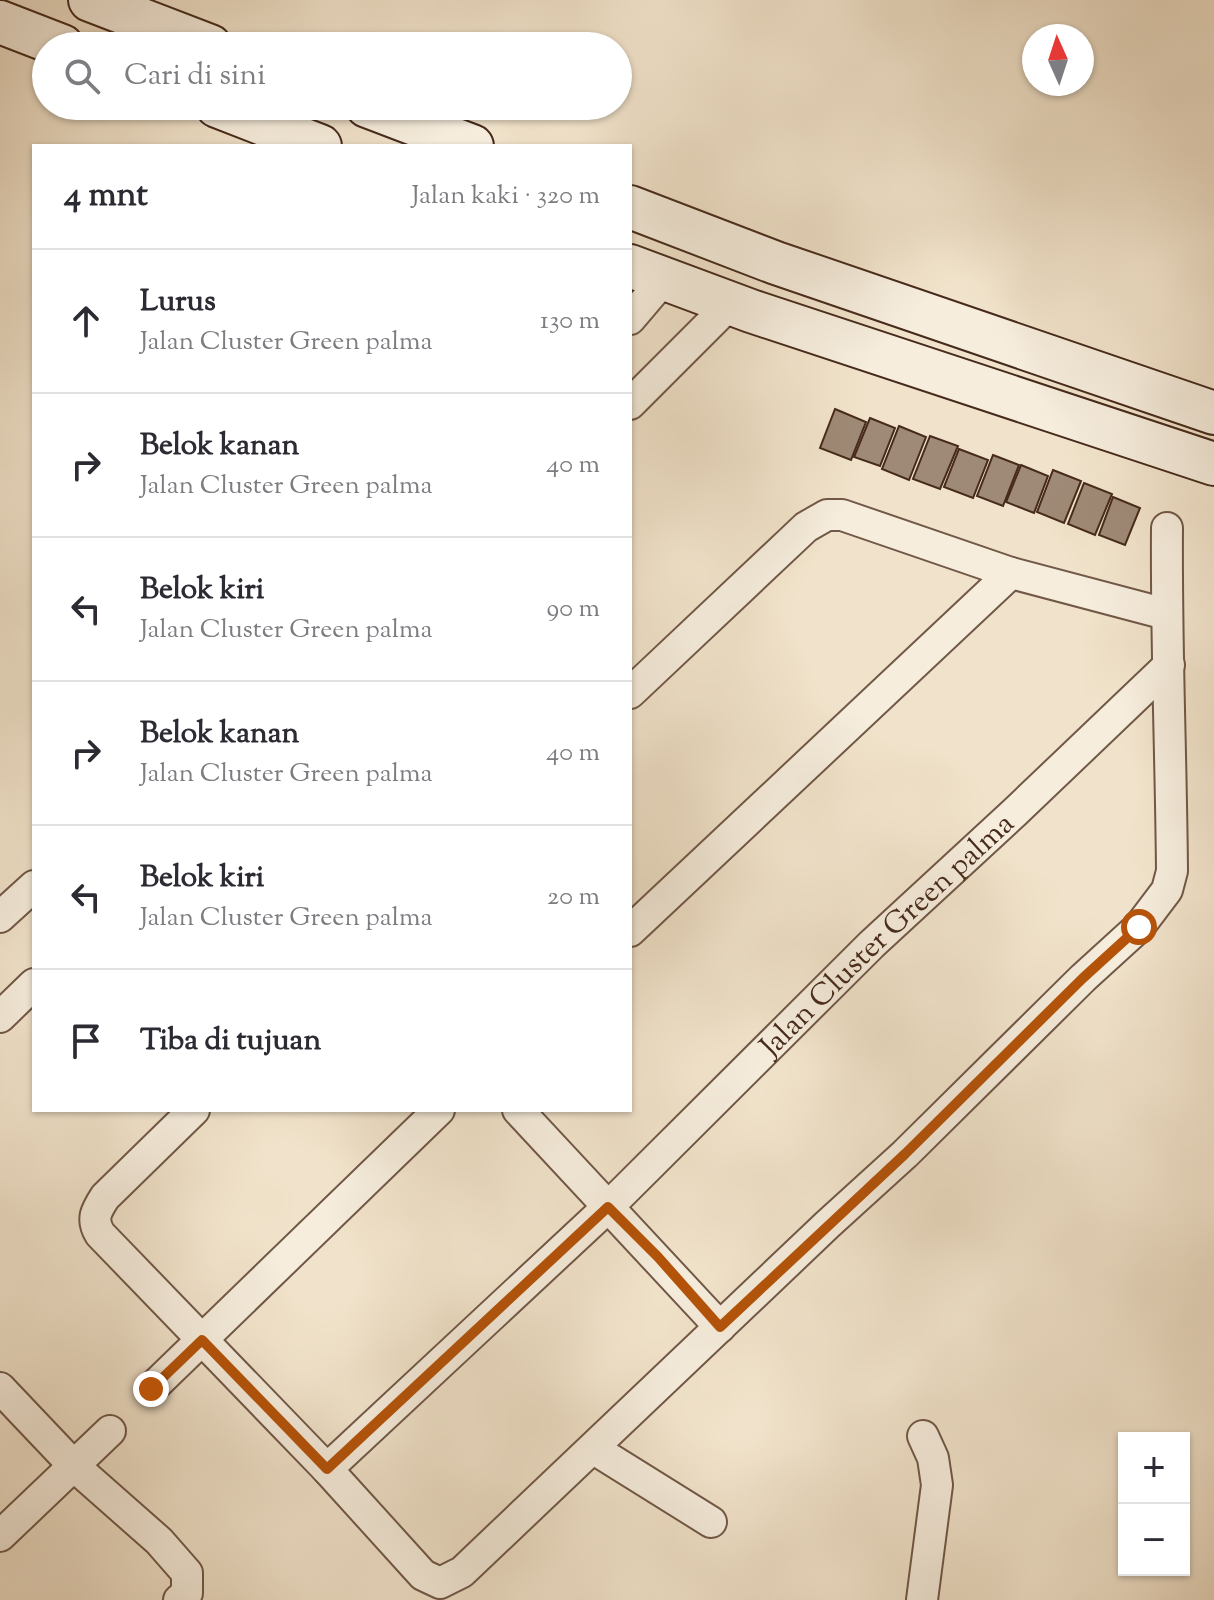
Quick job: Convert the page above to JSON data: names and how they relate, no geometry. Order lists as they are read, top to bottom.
{
  "streets": {
    "street": ["Jalan Cluster Green palma"]
  },
  "north": "top",
  "page": {
    "search": "Cari di sini",
    "heading": ["4 mnt", "Jalan kaki · 320 m"],
    "list": [
      ["Lurus", "Jalan Cluster Green palma", "130 m"],
      ["Belok kanan", "Jalan Cluster Green palma", "40 m"],
      ["Belok kiri", "Jalan Cluster Green palma", "90 m"],
      ["Belok kanan", "Jalan Cluster Green palma", "40 m"],
      ["Belok kiri", "Jalan Cluster Green palma", "20 m"],
      "Tiba di tujuan"
    ],
    "map_buttons": ["+", "−"]
  }
}
